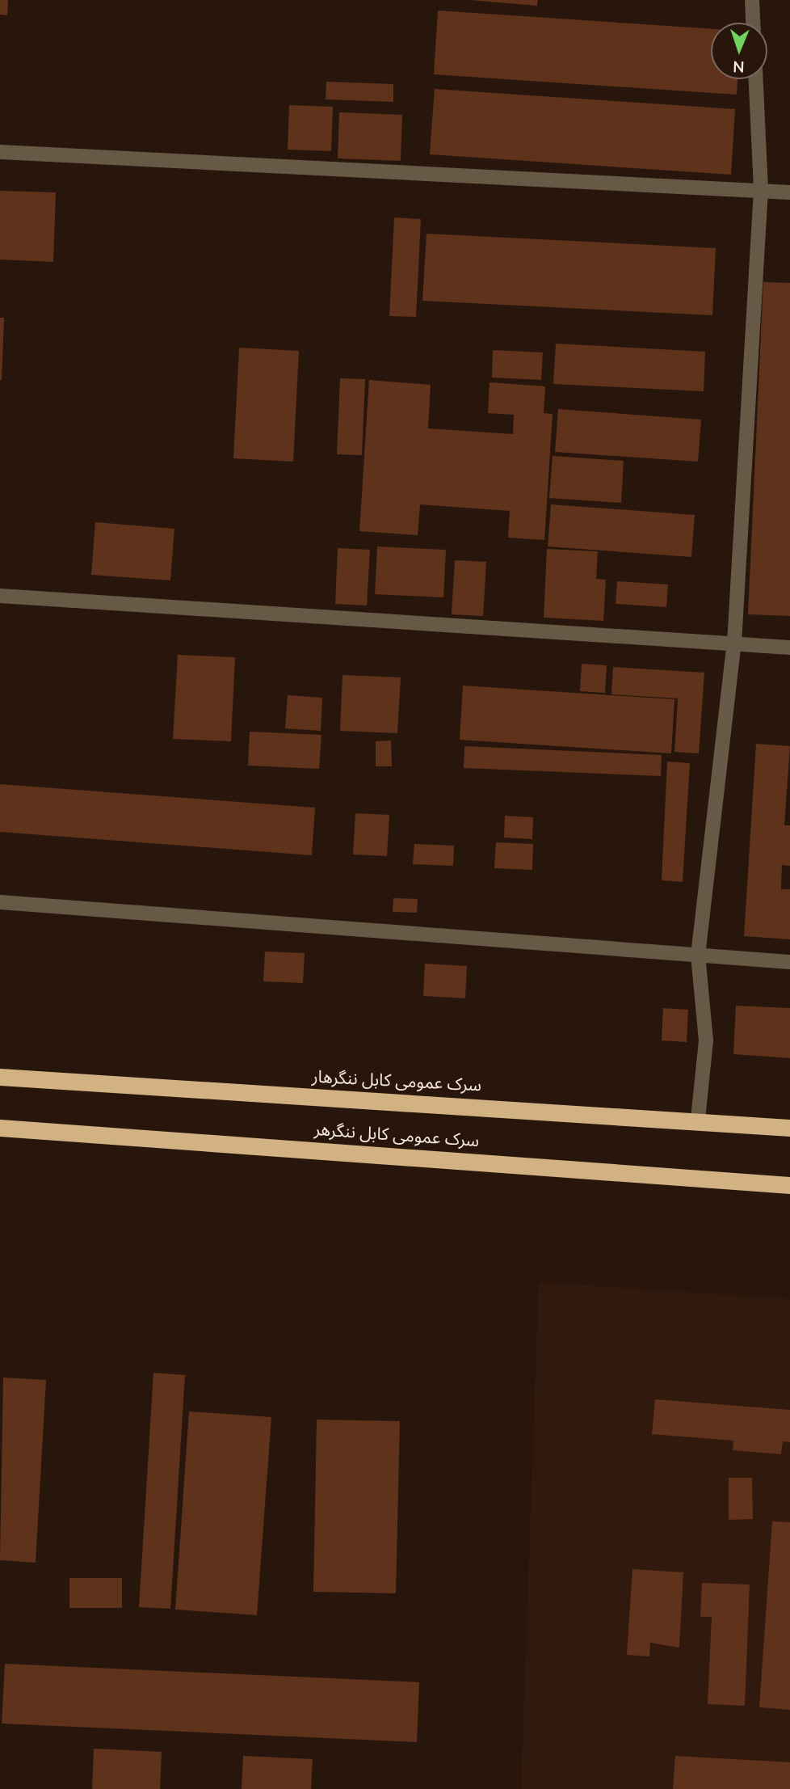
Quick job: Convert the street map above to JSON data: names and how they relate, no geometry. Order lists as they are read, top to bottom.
{
  "streets": {
    "highway": ["سرک عمومی کابل ننگرهار", "سرک عمومی کابل ننگرهر"]
  },
  "north": "bottom"
}
